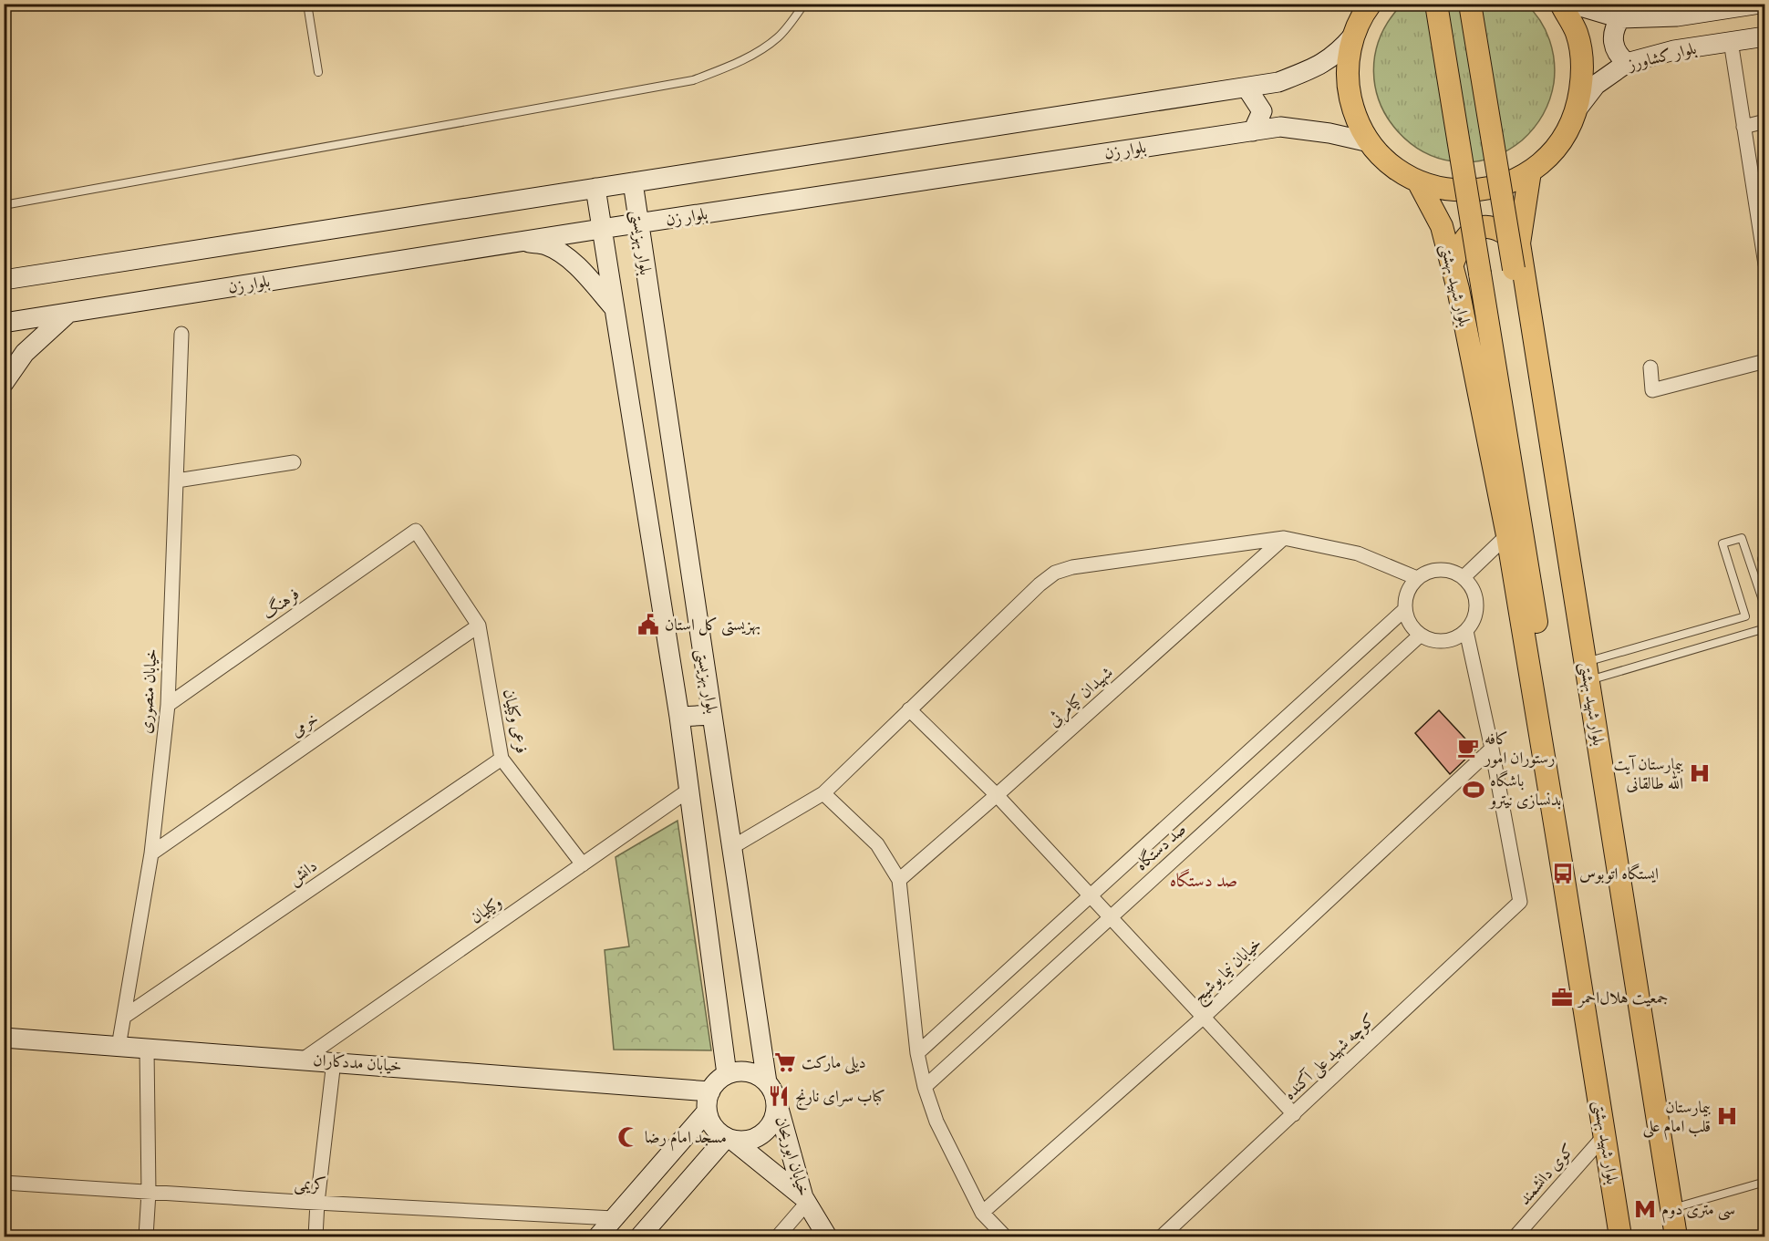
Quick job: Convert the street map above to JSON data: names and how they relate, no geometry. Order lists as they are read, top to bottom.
{
  "streets": {
    "main road": [
      "بلوار کشاورز",
      "بلوار زن",
      "بلوار بهزیستی",
      "بلوار شهید بهشتی",
      "خیابان مددکاران",
      "خیابان ابوریحان"
    ],
    "street": [
      "فرهنگ",
      "خیابان منصوری",
      "شهیدان کیامرثی",
      "فرعی وکیلیان",
      "خرمی",
      "صد دستگاه",
      "دانش",
      "وکیلیان",
      "خیابان نیما یوشیج",
      "کوچه شهید علی آکنده",
      "کوی دانشمند",
      "کریمی"
    ]
  },
  "crossings": [
    ["بلوار زن", "بلوار بهزیستی"],
    ["بلوار بهزیستی", "وکیلیان"],
    ["بلوار بهزیستی", "خیابان مددکاران"],
    ["بلوار بهزیستی", "خیابان ابوریحان"],
    ["بلوار شهید بهشتی", "کوی دانشمند"],
    ["فرهنگ", "خیابان منصوری"],
    ["فرهنگ", "فرعی وکیلیان"],
    ["فرهنگ", "خرمی"],
    ["خیابان منصوری", "خرمی"],
    ["خیابان منصوری", "دانش"],
    ["خیابان منصوری", "خیابان مددکاران"],
    ["فرعی وکیلیان", "خرمی"],
    ["فرعی وکیلیان", "دانش"],
    ["فرعی وکیلیان", "وکیلیان"],
    ["وکیلیان", "خیابان مددکاران"],
    ["خیابان نیما یوشیج", "کوچه شهید علی آکنده"],
    ["خیابان مددکاران", "خیابان ابوریحان"]
  ],
  "districts": ["صد دستگاه"],
  "places": {
    "public building": ["بهزیستی کل استان"],
    "cafe": ["کافه رستوران امور"],
    "hospital": ["بیمارستان آیت الله طالقانی", "بیمارستان قلب امام علی"],
    "sports": ["باشگاه بدنسازی نیترو"],
    "bus stop": ["ایستگاه اتوبوس"],
    "office": ["جمعیت هلال‌احمر"],
    "supermarket": ["دیلی مارکت"],
    "restaurant": ["کباب سرای نارنج"],
    "mosque": ["مسجد امام رضا"],
    "metro station": ["سی متری دوم"]
  }
}
